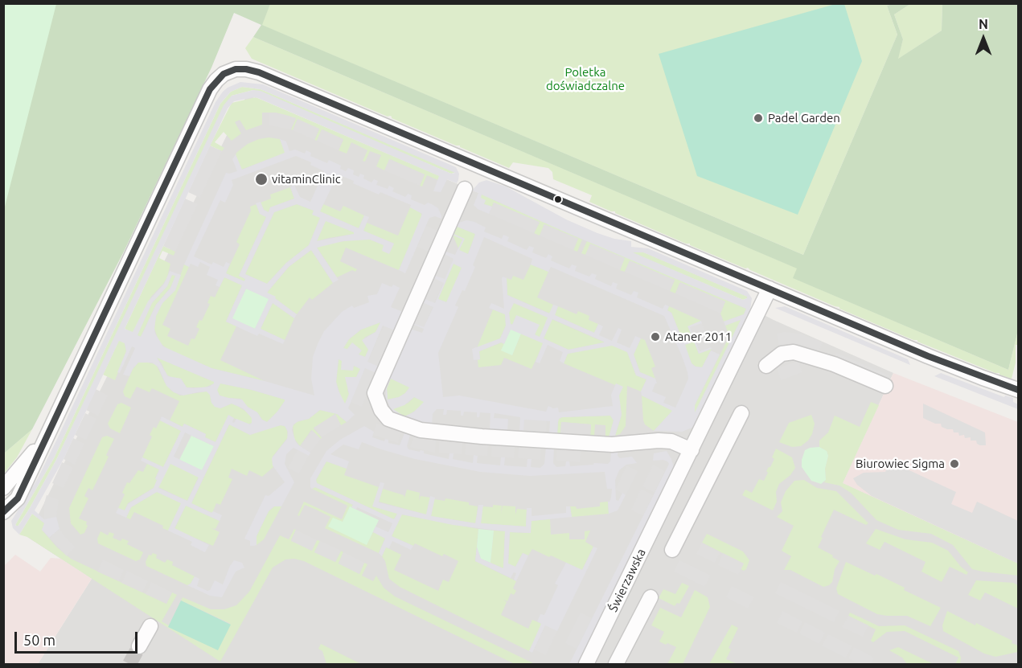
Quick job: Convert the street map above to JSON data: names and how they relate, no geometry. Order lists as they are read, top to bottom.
{
  "streets": {
    "street": ["Świerzawska"]
  },
  "parks": ["Poletka doświadczalne"],
  "places": [
    "Padel Garden",
    "vitaminClinic",
    "Ataner 2011",
    "Biurowiec Sigma"
  ],
  "scale_bar": "50 m",
  "north": "top"
}
